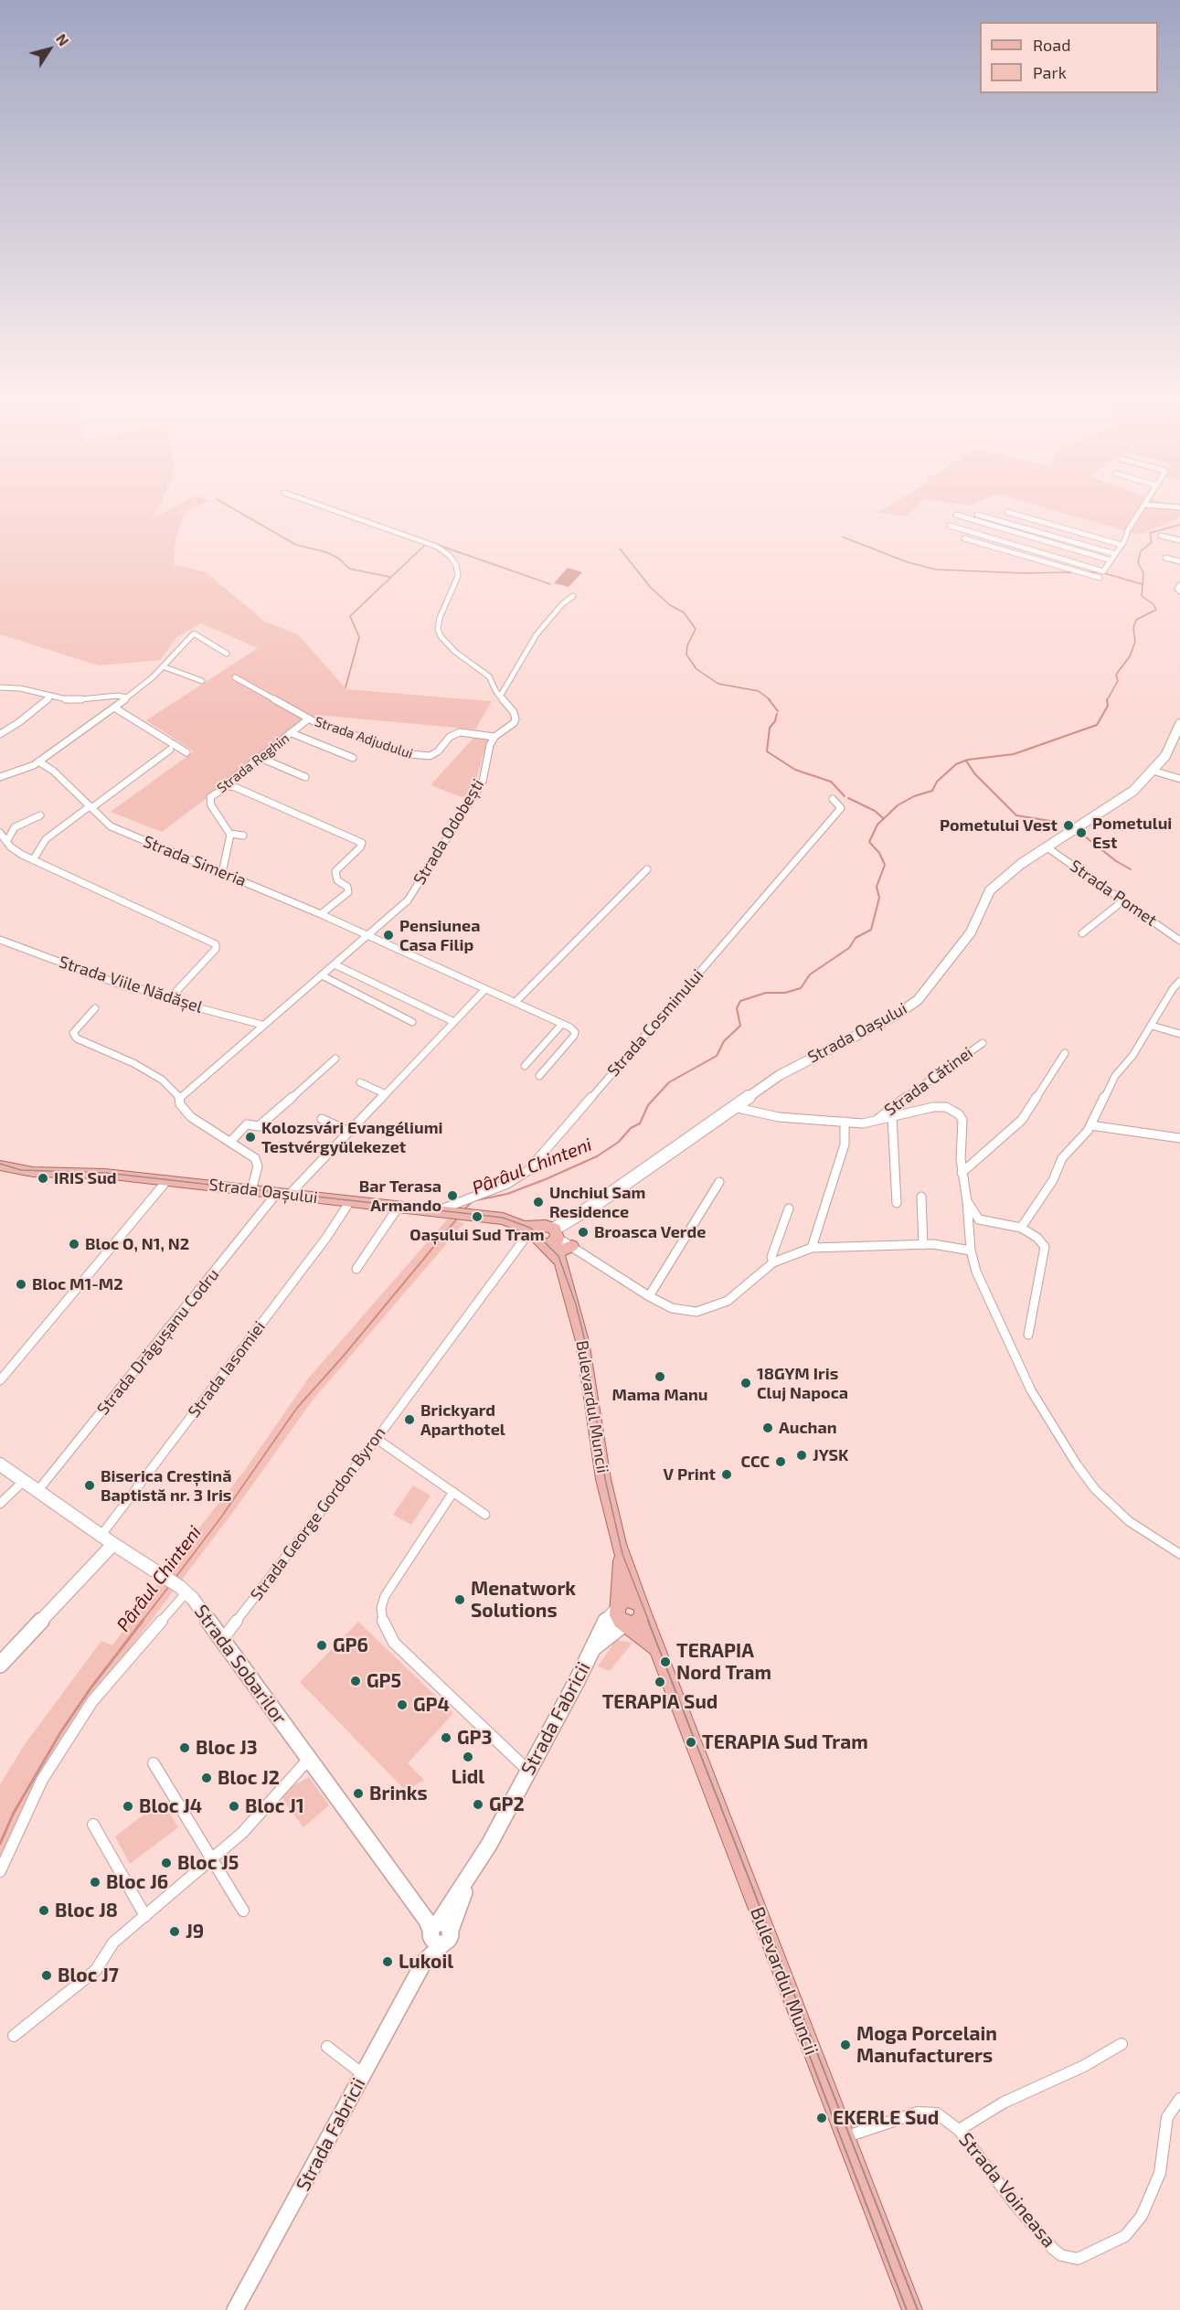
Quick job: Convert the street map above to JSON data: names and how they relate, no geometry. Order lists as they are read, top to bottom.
{
  "streets": {
    "main road": [
      "Strada Oașului",
      "Bulevardul Muncii",
      "Strada Sobarilor",
      "Strada Fabricii"
    ],
    "street": [
      "Strada Adjudului",
      "Strada Reghin",
      "Strada Odobești",
      "Strada Simeria",
      "Strada Pomet",
      "Strada Viile Nădășel",
      "Strada Cosminului",
      "Strada Cătinei",
      "Strada Drăgușanu Codru",
      "Strada Iasomiei",
      "Strada George Gordon Byron",
      "Strada Voineasa"
    ]
  },
  "crossings": [
    ["Strada Adjudului", "Strada Reghin"],
    ["Strada Adjudului", "Strada Odobești"],
    ["Strada Odobești", "Strada Simeria"],
    ["Strada Odobești", "Strada Viile Nădășel"],
    ["Strada Pomet", "Strada Oașului"],
    ["Strada Cosminului", "Strada Oașului"],
    ["Strada Oașului", "Strada Drăgușanu Codru"],
    ["Strada Oașului", "Strada Iasomiei"],
    ["Strada Oașului", "Bulevardul Muncii"],
    ["Strada Oașului", "Strada George Gordon Byron"],
    ["Strada Drăgușanu Codru", "Strada Sobarilor"],
    ["Strada Iasomiei", "Strada Sobarilor"],
    ["Bulevardul Muncii", "Strada George Gordon Byron"],
    ["Bulevardul Muncii", "Strada Fabricii"],
    ["Bulevardul Muncii", "Strada Voineasa"],
    ["Strada George Gordon Byron", "Strada Sobarilor"],
    ["Strada Sobarilor", "Strada Fabricii"]
  ],
  "water": ["Pârâul Chinteni"],
  "places": [
    "Pometului Vest",
    "Pometului Est",
    "Pensiunea Casa Filip",
    "Kolozsvári Evangéliumi Testvérgyülekezet",
    "IRIS Sud",
    "Bar Terasa Armando",
    "Unchiul Sam Residence",
    "Oașului Sud Tram",
    "Broasca Verde",
    "Bloc O, N1, N2",
    "Bloc M1-M2",
    "Mama Manu",
    "18GYM Iris Cluj Napoca",
    "Brickyard Aparthotel",
    "Auchan",
    "JYSK",
    "CCC",
    "V Print",
    "Biserica Creștină Baptistă nr. 3 Iris",
    "Menatwork Solutions",
    "GP6",
    "TERAPIA Nord Tram",
    "GP5",
    "TERAPIA Sud",
    "GP4",
    "GP3",
    "TERAPIA Sud Tram",
    "Bloc J3",
    "Lidl",
    "Bloc J2",
    "Brinks",
    "GP2",
    "Bloc J4",
    "Bloc J1",
    "Bloc J5",
    "Bloc J6",
    "Bloc J8",
    "J9",
    "Lukoil",
    "Bloc J7",
    "Moga Porcelain Manufacturers",
    "EKERLE Sud"
  ],
  "legend": ["Road", "Park"],
  "north": "top right"
}
